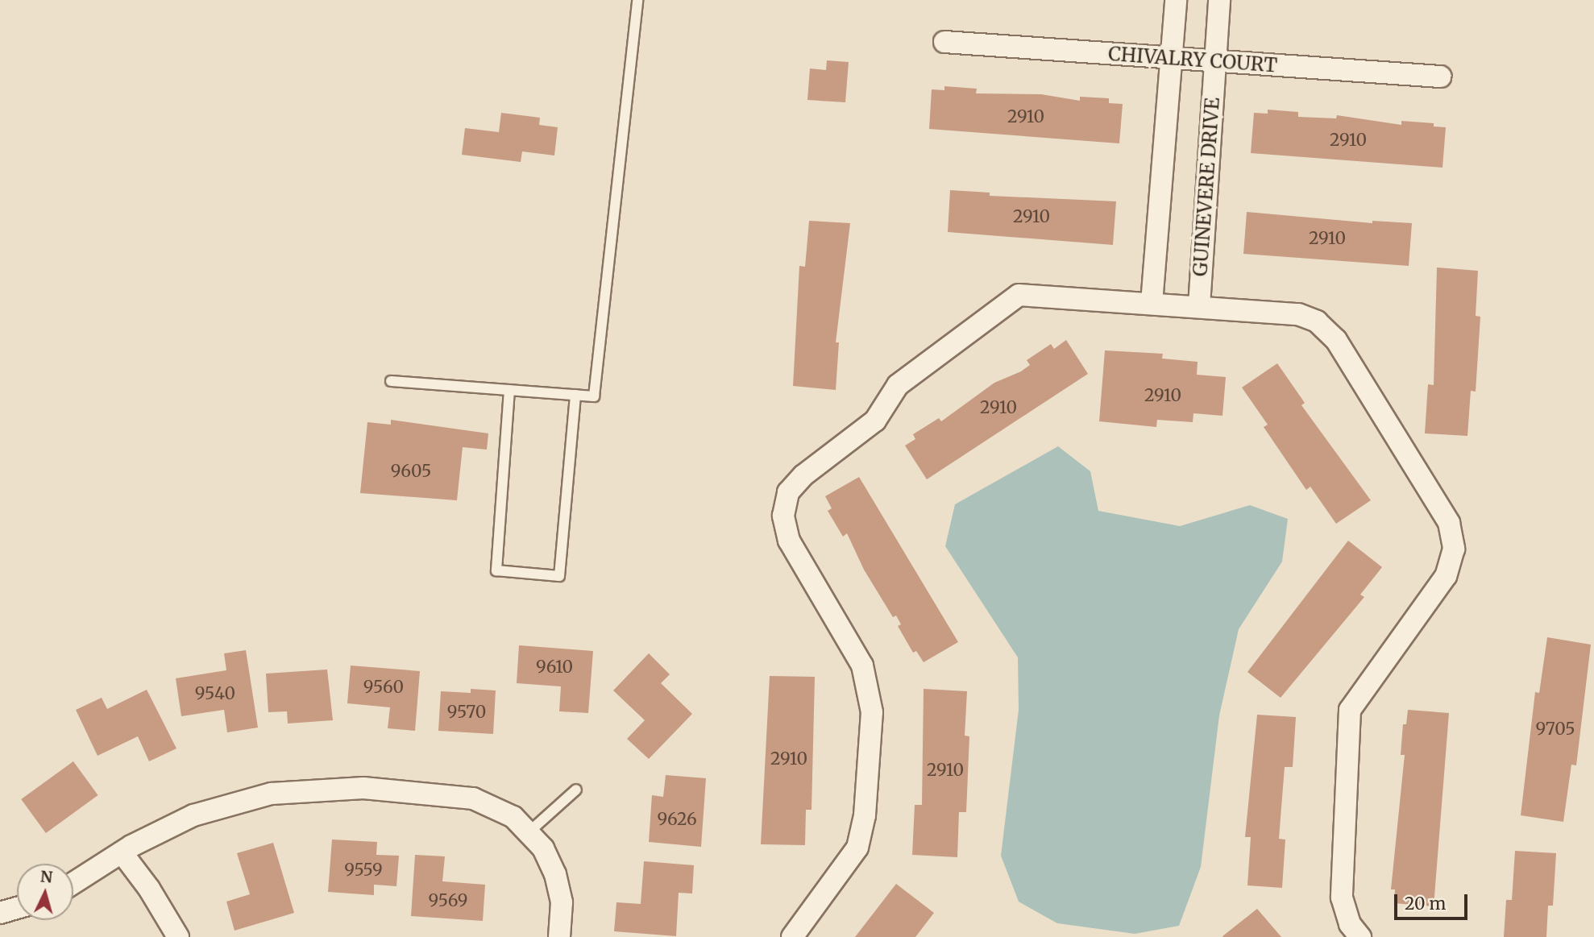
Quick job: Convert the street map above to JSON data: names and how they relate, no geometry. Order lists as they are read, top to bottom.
{
  "streets": {
    "street": ["CHIVALRY COURT", "GUINEVERE DRIVE"]
  },
  "crossings": [
    ["CHIVALRY COURT", "GUINEVERE DRIVE"]
  ],
  "house_numbers": [
    "2910",
    "2910",
    "2910",
    "2910",
    "2910",
    "2910",
    "9605",
    "9610",
    "9560",
    "9540",
    "9570",
    "9705",
    "2910",
    "2910",
    "9626",
    "9559",
    "9569"
  ],
  "scale_bar": "20 m",
  "north": "top"
}
